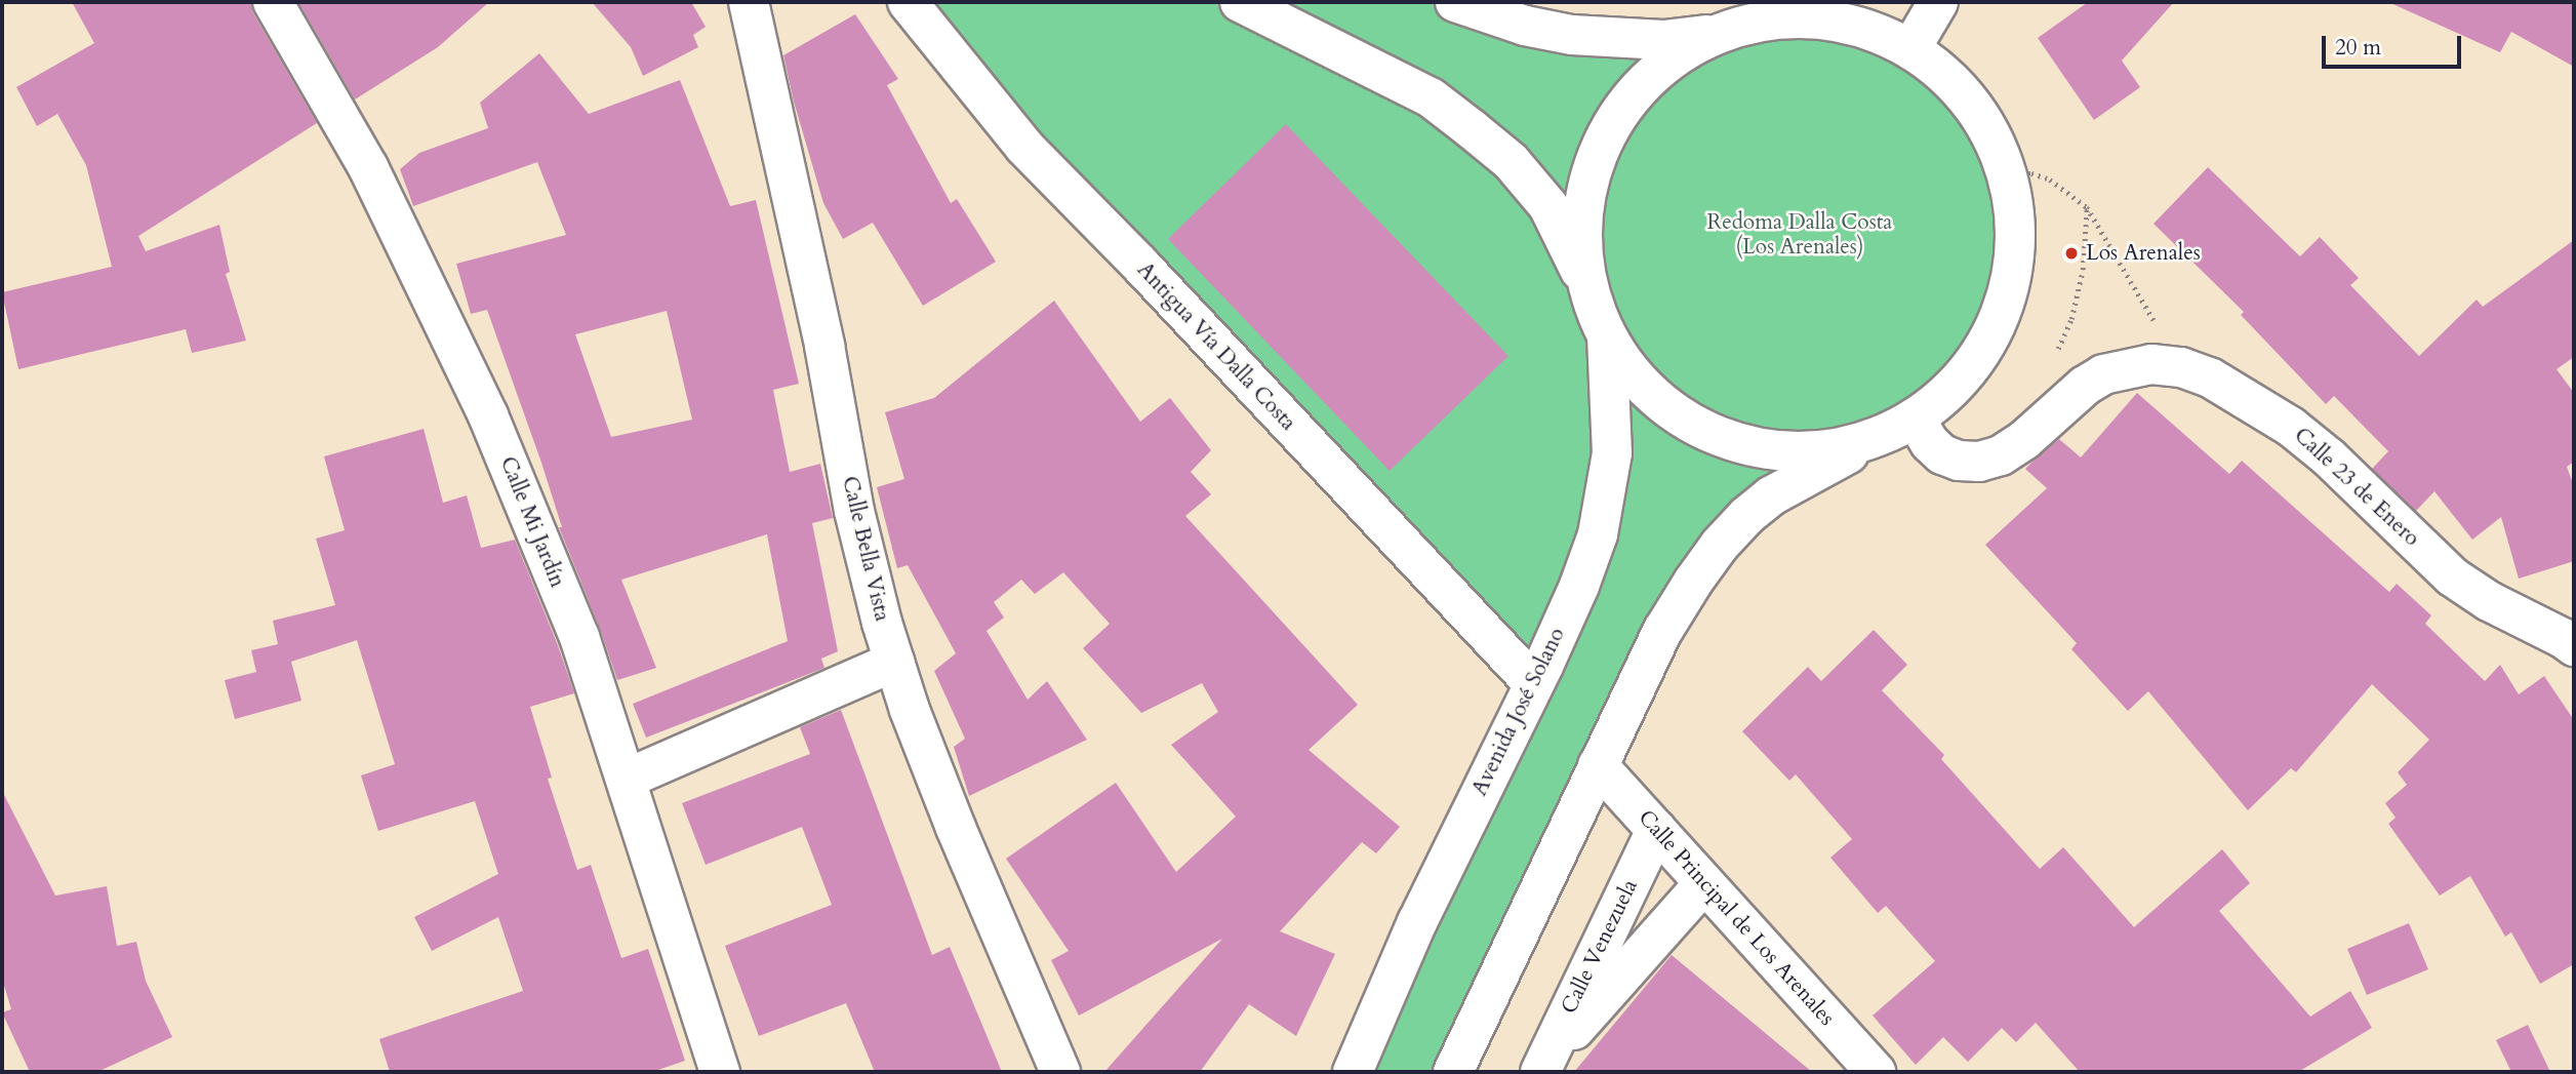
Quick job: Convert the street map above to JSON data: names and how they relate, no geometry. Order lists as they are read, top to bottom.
{
  "streets": {
    "street": [
      "Antigua Vía Dalla Costa",
      "Calle 23 de Enero",
      "Calle Mi Jardín",
      "Calle Bella Vista",
      "Avenida José Solano",
      "Calle Principal de Los Arenales",
      "Calle Venezuela"
    ]
  },
  "crossings": [
    ["Antigua Vía Dalla Costa", "Avenida José Solano"],
    ["Calle Principal de Los Arenales", "Calle Venezuela"]
  ],
  "parks": ["Redoma Dalla Costa (Los Arenales)"],
  "places": ["Los Arenales"],
  "scale_bar": "20 m"
}
